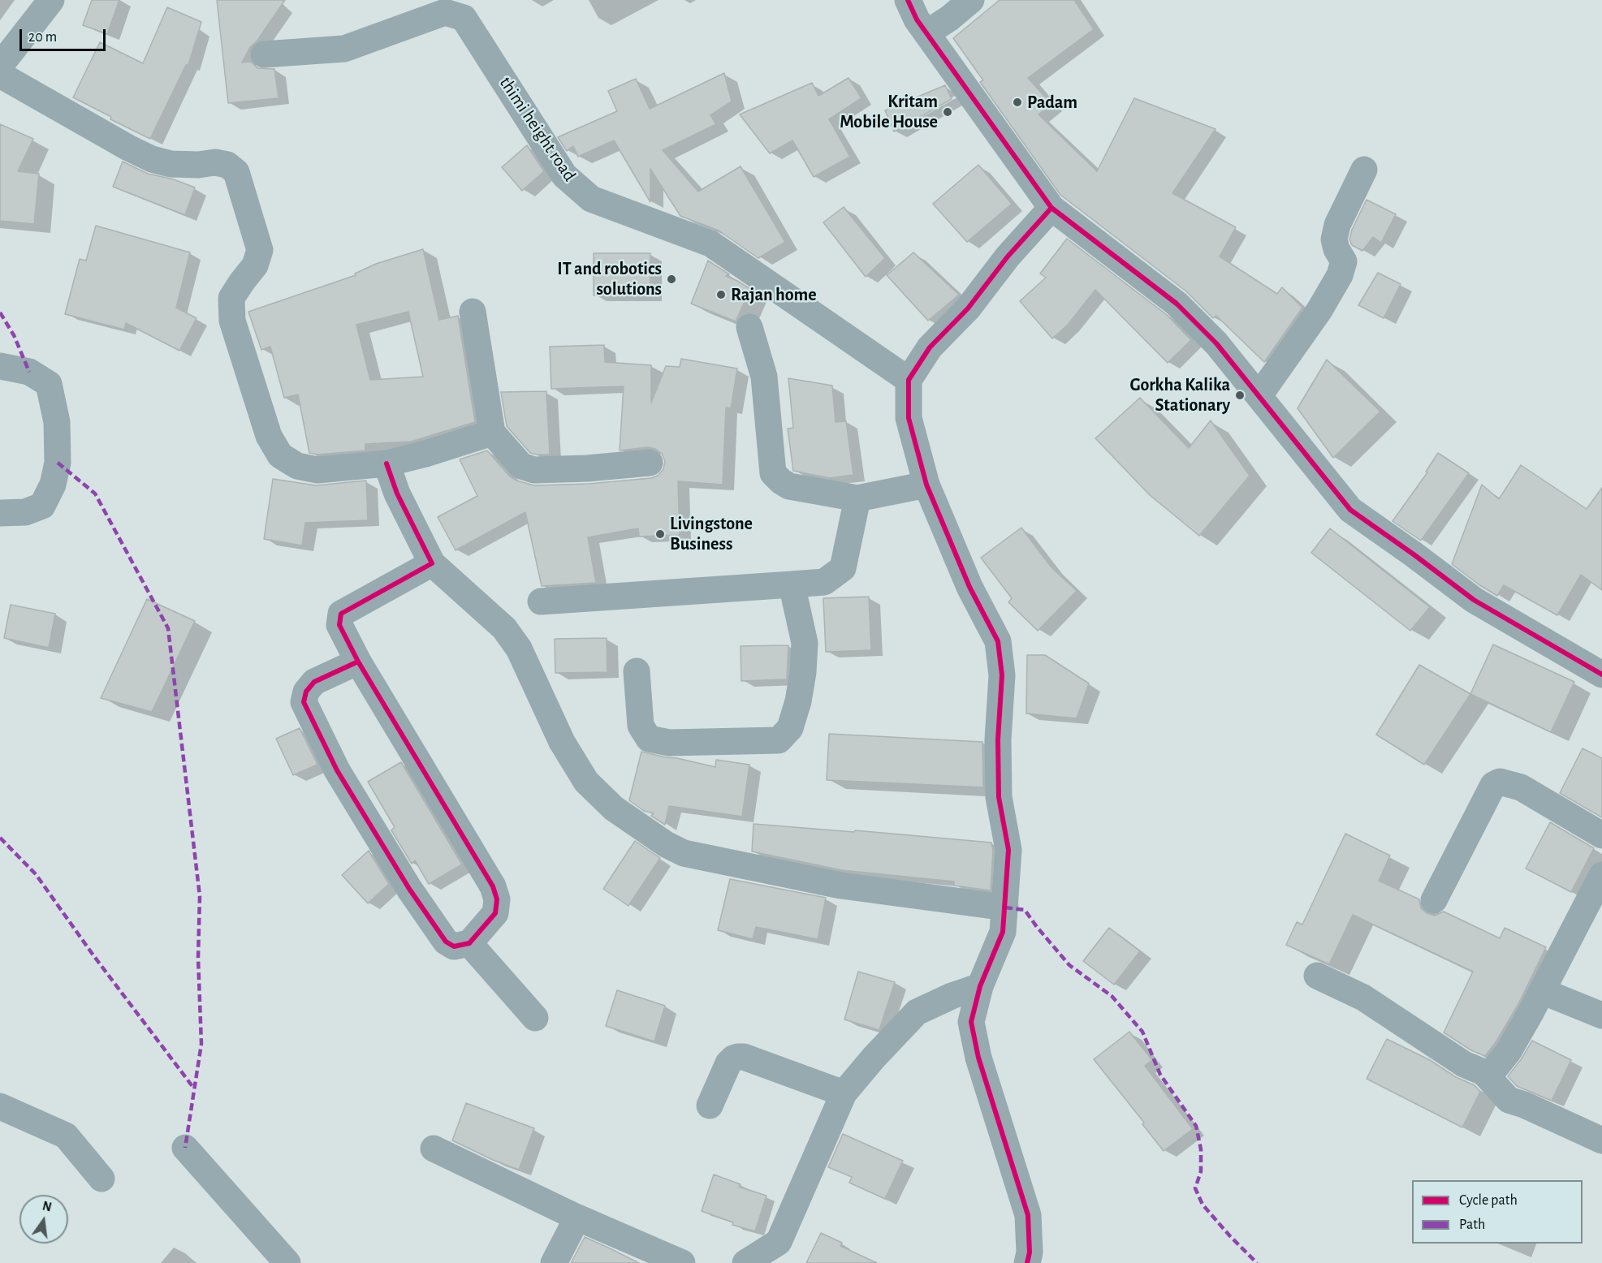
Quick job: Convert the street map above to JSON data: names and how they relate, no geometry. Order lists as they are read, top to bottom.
{
  "streets": {
    "street": ["thimi height road"]
  },
  "places": [
    "Padam",
    "Kritam Mobile House",
    "IT and robotics solutions",
    "Rajan home",
    "Gorkha Kalika Stationary",
    "Livingstone Business"
  ],
  "legend": ["Cycle path", "Path"],
  "scale_bar": "20 m",
  "north": "top"
}
